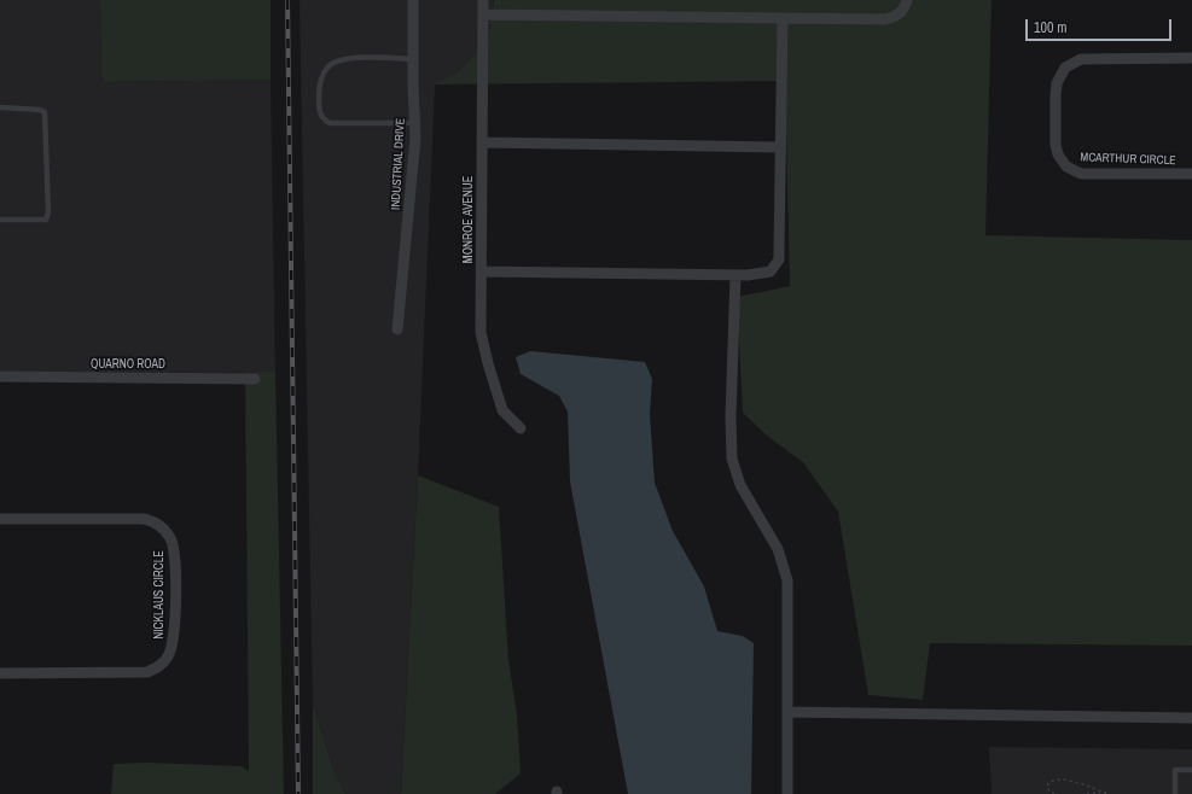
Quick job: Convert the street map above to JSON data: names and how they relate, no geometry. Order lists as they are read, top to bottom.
{
  "streets": {
    "street": [
      "MCARTHUR CIRCLE",
      "INDUSTRIAL DRIVE",
      "MONROE AVENUE",
      "QUARNO ROAD",
      "NICKLAUS CIRCLE"
    ]
  },
  "scale_bar": "100 m"
}
